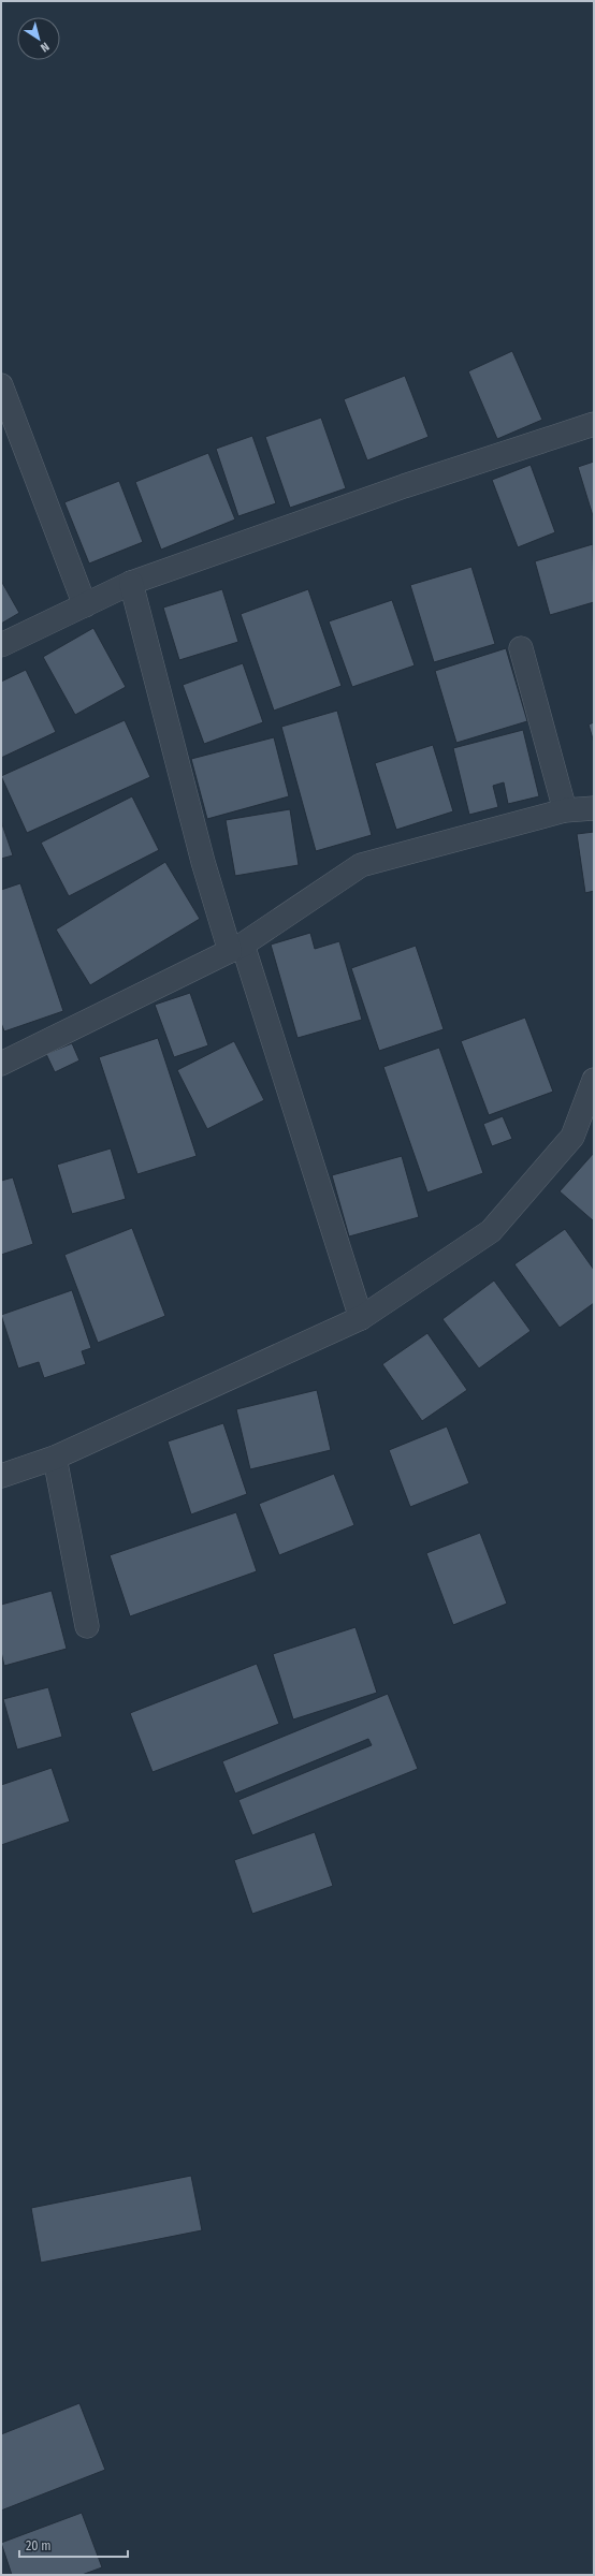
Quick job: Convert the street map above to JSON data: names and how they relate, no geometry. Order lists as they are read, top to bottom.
{
  "scale_bar": "20 m",
  "north": "bottom right"
}
